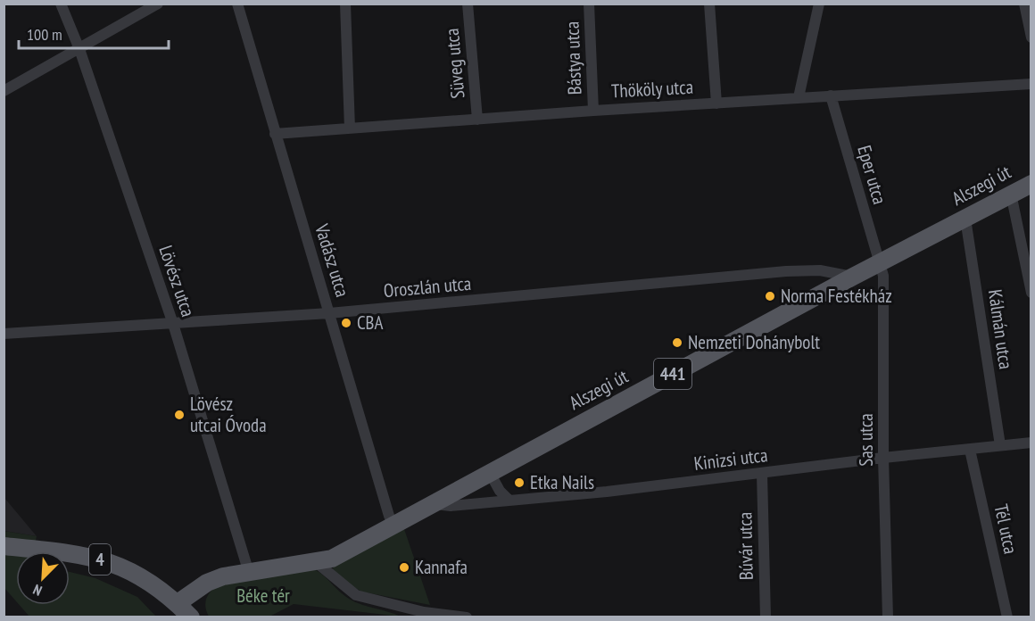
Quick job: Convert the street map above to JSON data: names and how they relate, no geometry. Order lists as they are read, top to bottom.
{
  "streets": {
    "main road": ["Alszegi út", "441", "4"],
    "street": [
      "Bástya utca",
      "Süveg utca",
      "Thököly utca",
      "Eper utca",
      "Vadász utca",
      "Lövész utca",
      "Oroszlán utca",
      "Kálmán utca",
      "Sas utca",
      "Kinizsi utca",
      "Tél utca",
      "Búvár utca"
    ]
  },
  "crossings": [
    ["Bástya utca", "Thököly utca"],
    ["Süveg utca", "Thököly utca"],
    ["Thököly utca", "Eper utca"],
    ["Thököly utca", "Vadász utca"],
    ["Eper utca", "Alszegi út"],
    ["Eper utca", "Sas utca"],
    ["Alszegi út", "Vadász utca"],
    ["Alszegi út", "Lövész utca"],
    ["Alszegi út", "Oroszlán utca"],
    ["Alszegi út", "Kálmán utca"],
    ["Alszegi út", "Sas utca"],
    ["Alszegi út", "Kinizsi utca"],
    ["Alszegi út", "4"],
    ["Vadász utca", "Oroszlán utca"],
    ["Lövész utca", "Oroszlán utca"],
    ["Kálmán utca", "Kinizsi utca"],
    ["Sas utca", "Kinizsi utca"],
    ["Kinizsi utca", "Tél utca"],
    ["Kinizsi utca", "Búvár utca"]
  ],
  "parks": ["Béke tér"],
  "places": [
    "Norma Festékház",
    "CBA",
    "Nemzeti Dohánybolt",
    "Lövész utcai Óvoda",
    "Etka Nails",
    "Kannafa"
  ],
  "scale_bar": "100 m",
  "north": "bottom left"
}
